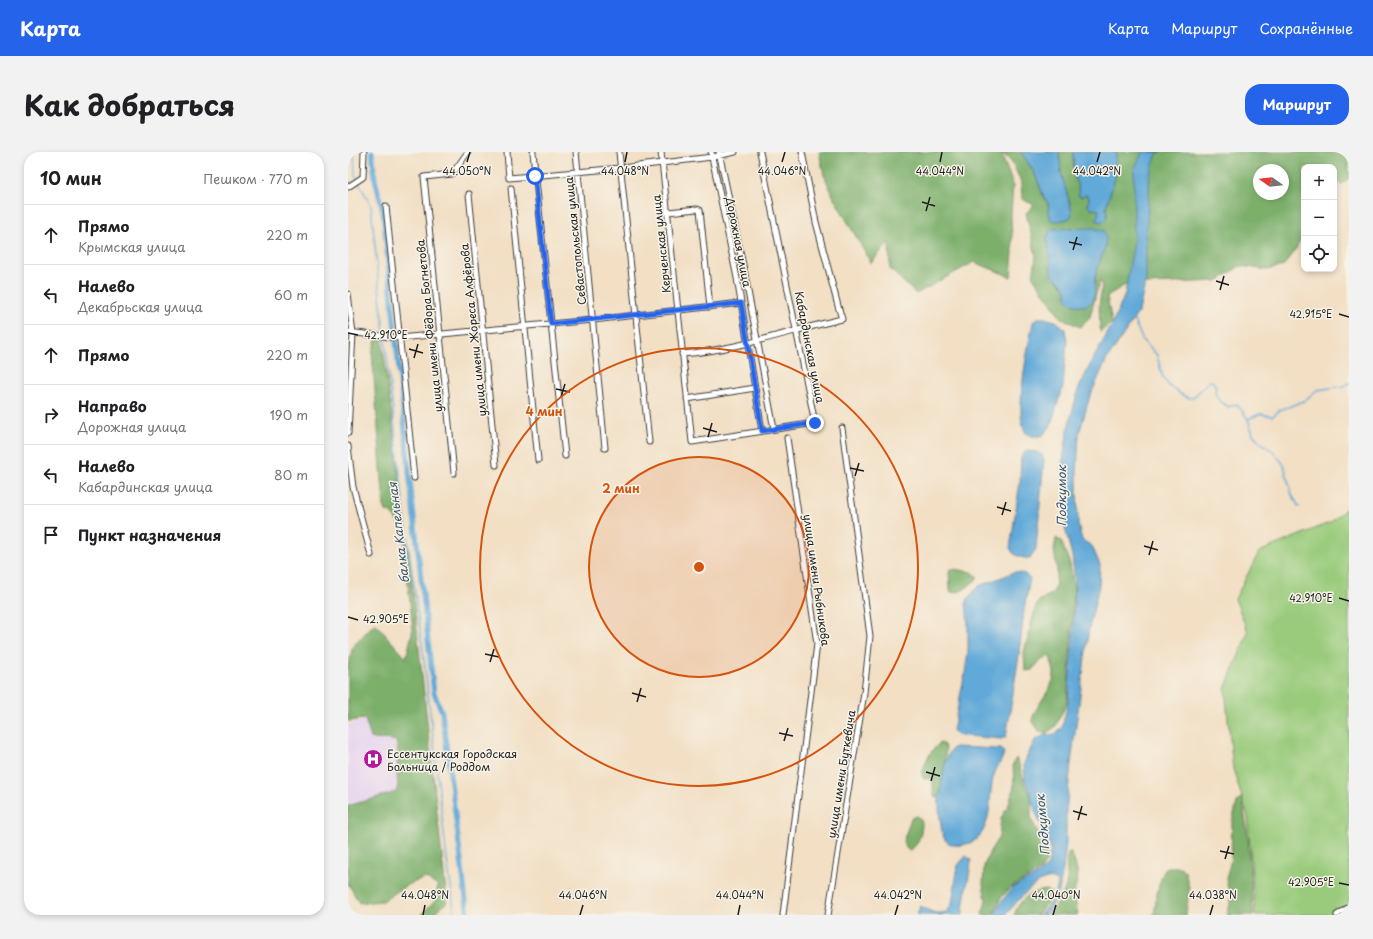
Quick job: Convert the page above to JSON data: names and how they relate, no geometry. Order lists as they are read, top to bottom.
{
  "streets": {
    "street": [
      "Севастопольская улица",
      "Дорожная улица",
      "Керченская улица",
      "улица имени Фёдора Богнетова",
      "улица имени Жореса Алфёрова",
      "Кабардинская улица",
      "улица имени Рыбникова",
      "улица имени Буткевича"
    ]
  },
  "crossings": [
    ["Дорожная улица", "Кабардинская улица"],
    ["Керченская улица", "Кабардинская улица"]
  ],
  "water": ["Подкумок", "балка Капельная"],
  "places": {
    "hospital": ["Ессентукская Городская Больница / Роддом"]
  },
  "north": "left",
  "page": {
    "header": "Карта",
    "nav": ["Карта", "Маршрут", "Сохранённые"],
    "title": "Как добраться",
    "buttons": "Маршрут",
    "heading": ["10 мин", "Пешком · 770 m"],
    "map_buttons": ["+", "−"],
    "list": [
      ["Прямо", "Крымская улица", "220 m"],
      ["Налево", "Декабрьская улица", "60 m"],
      ["Прямо", "220 m"],
      ["Направо", "Дорожная улица", "190 m"],
      ["Налево", "Кабардинская улица", "80 m"],
      "Пункт назначения"
    ]
  },
  "coordinates": [
    "44.050°N",
    "44.048°N",
    "44.046°N",
    "44.044°N",
    "44.042°N",
    "42.915°E",
    "42.910°E",
    "42.905°E",
    "44.040°N",
    "44.038°N"
  ],
  "rings": ["4 мин", "2 мин"]
}
